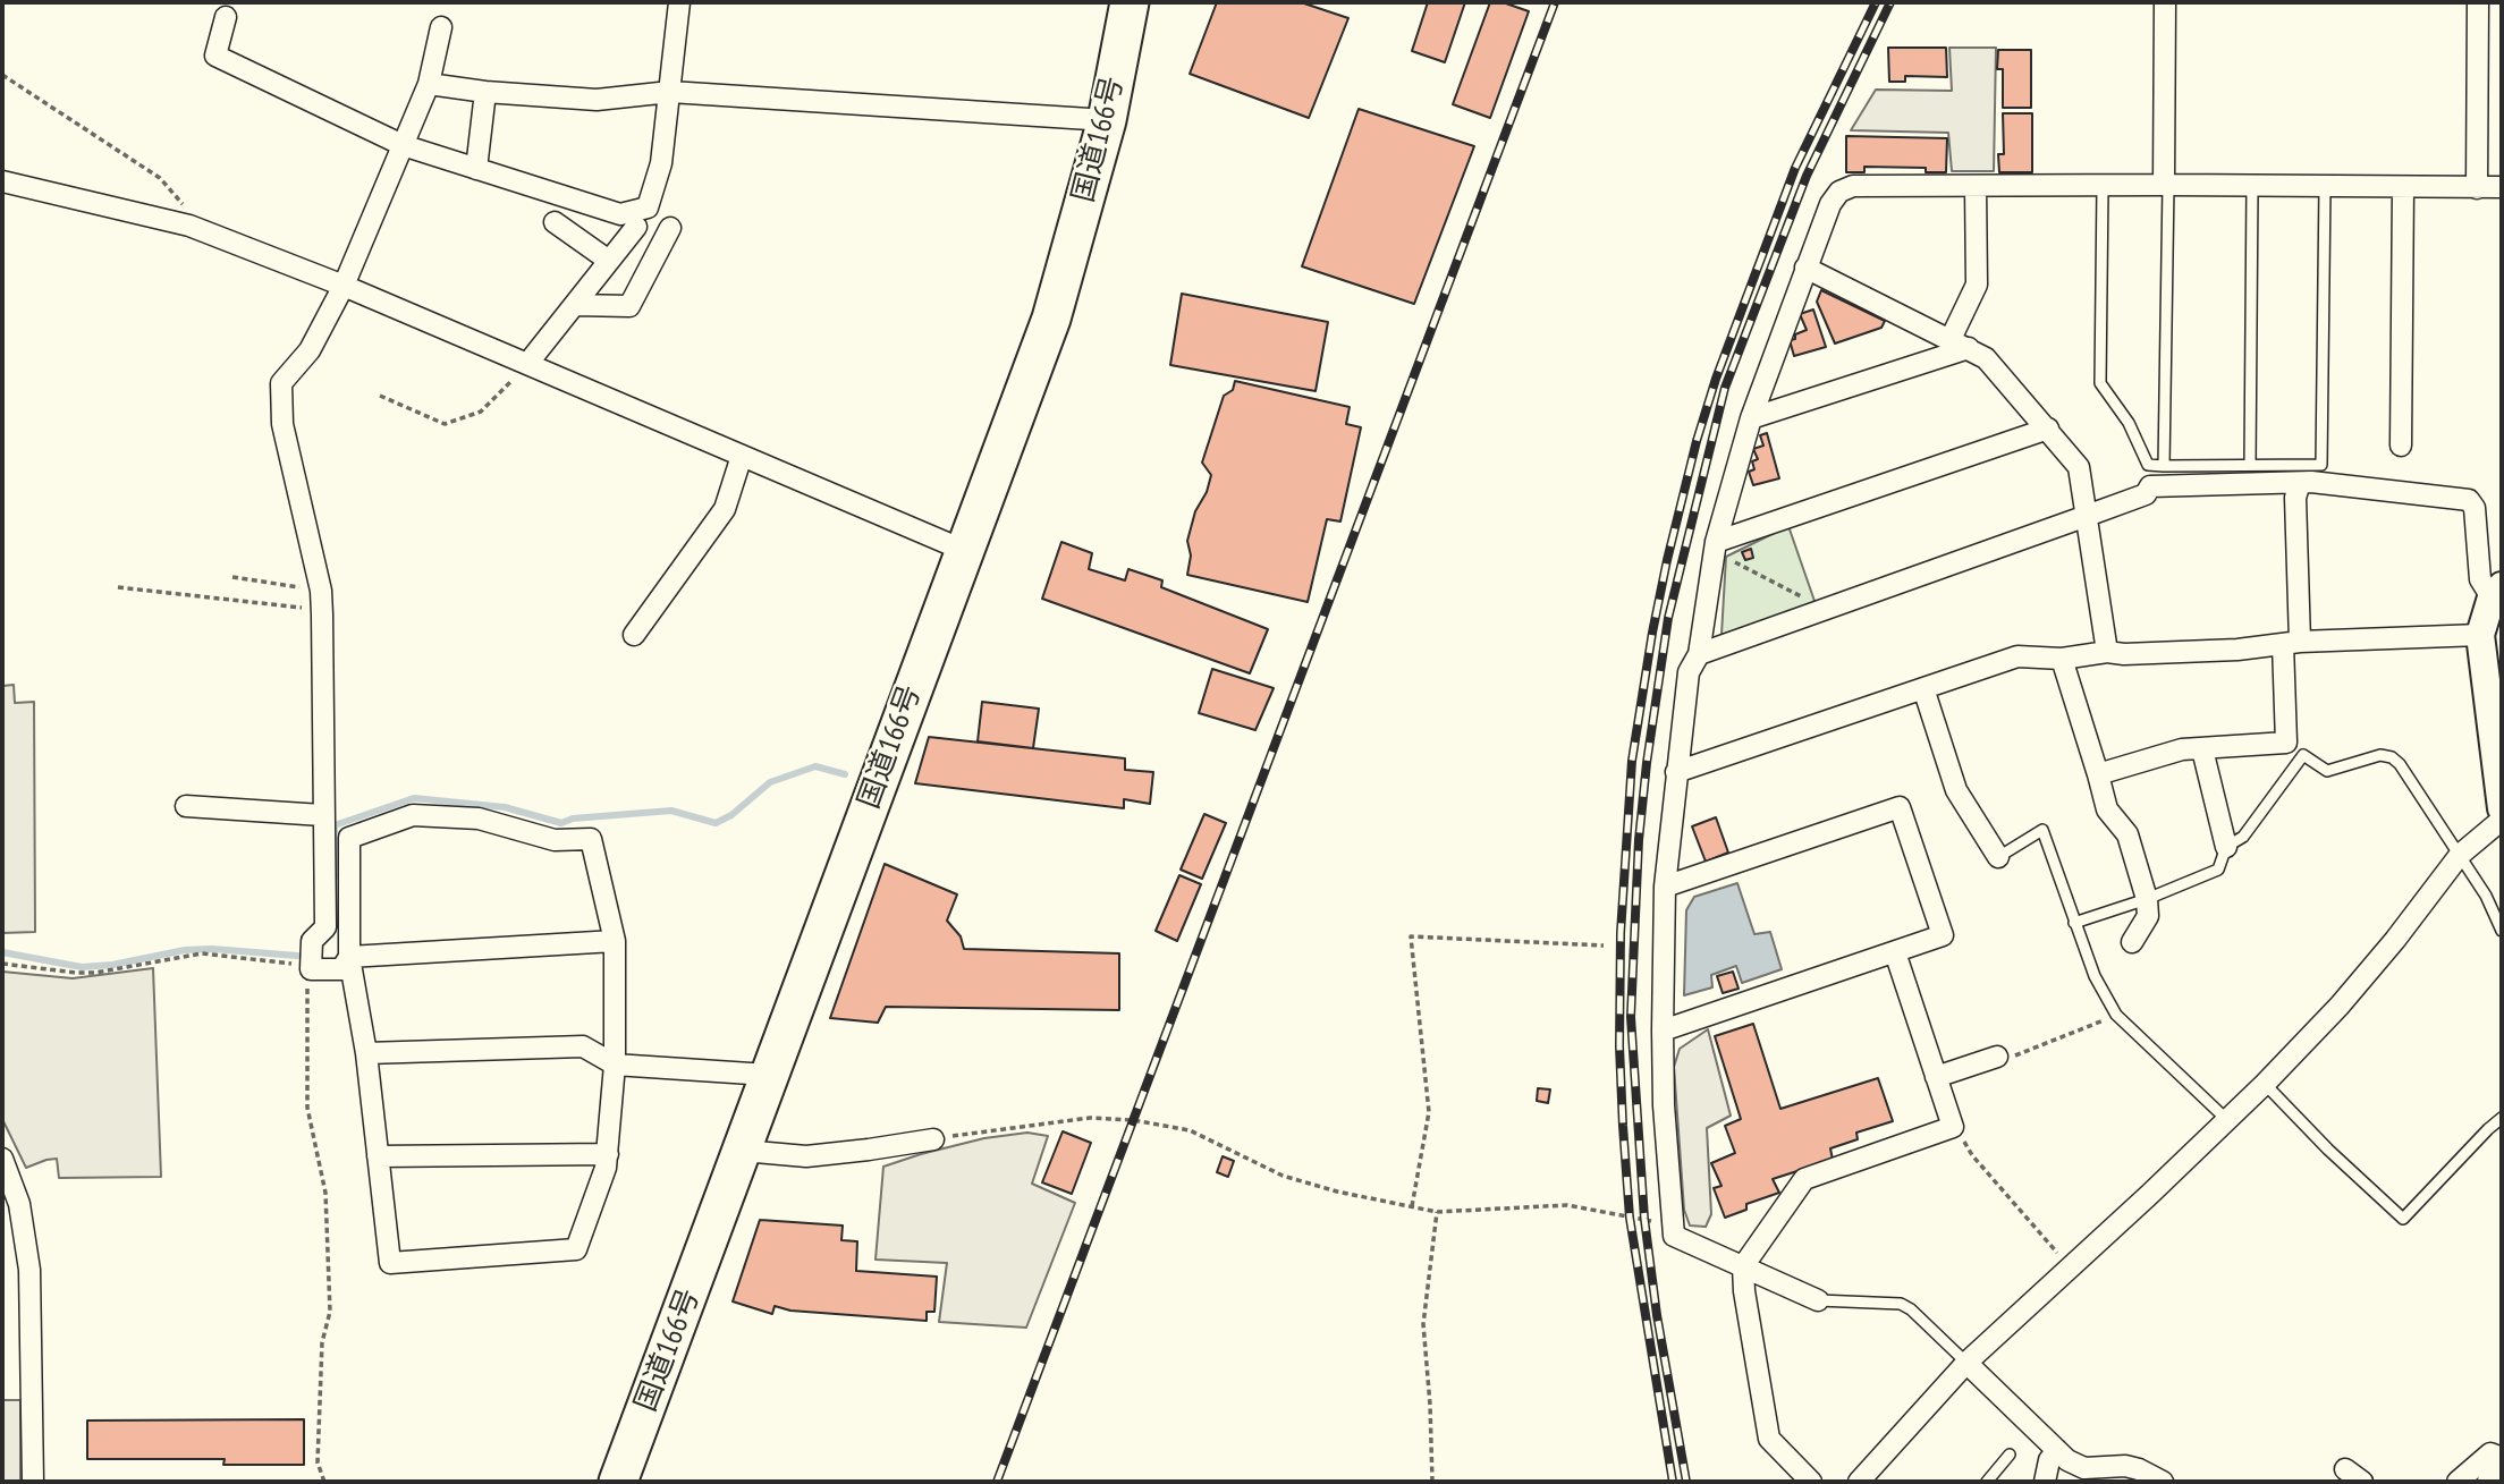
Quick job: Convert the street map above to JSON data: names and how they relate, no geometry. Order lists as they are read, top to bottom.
{
  "streets": {
    "highway": ["国道166号"]
  }
}
